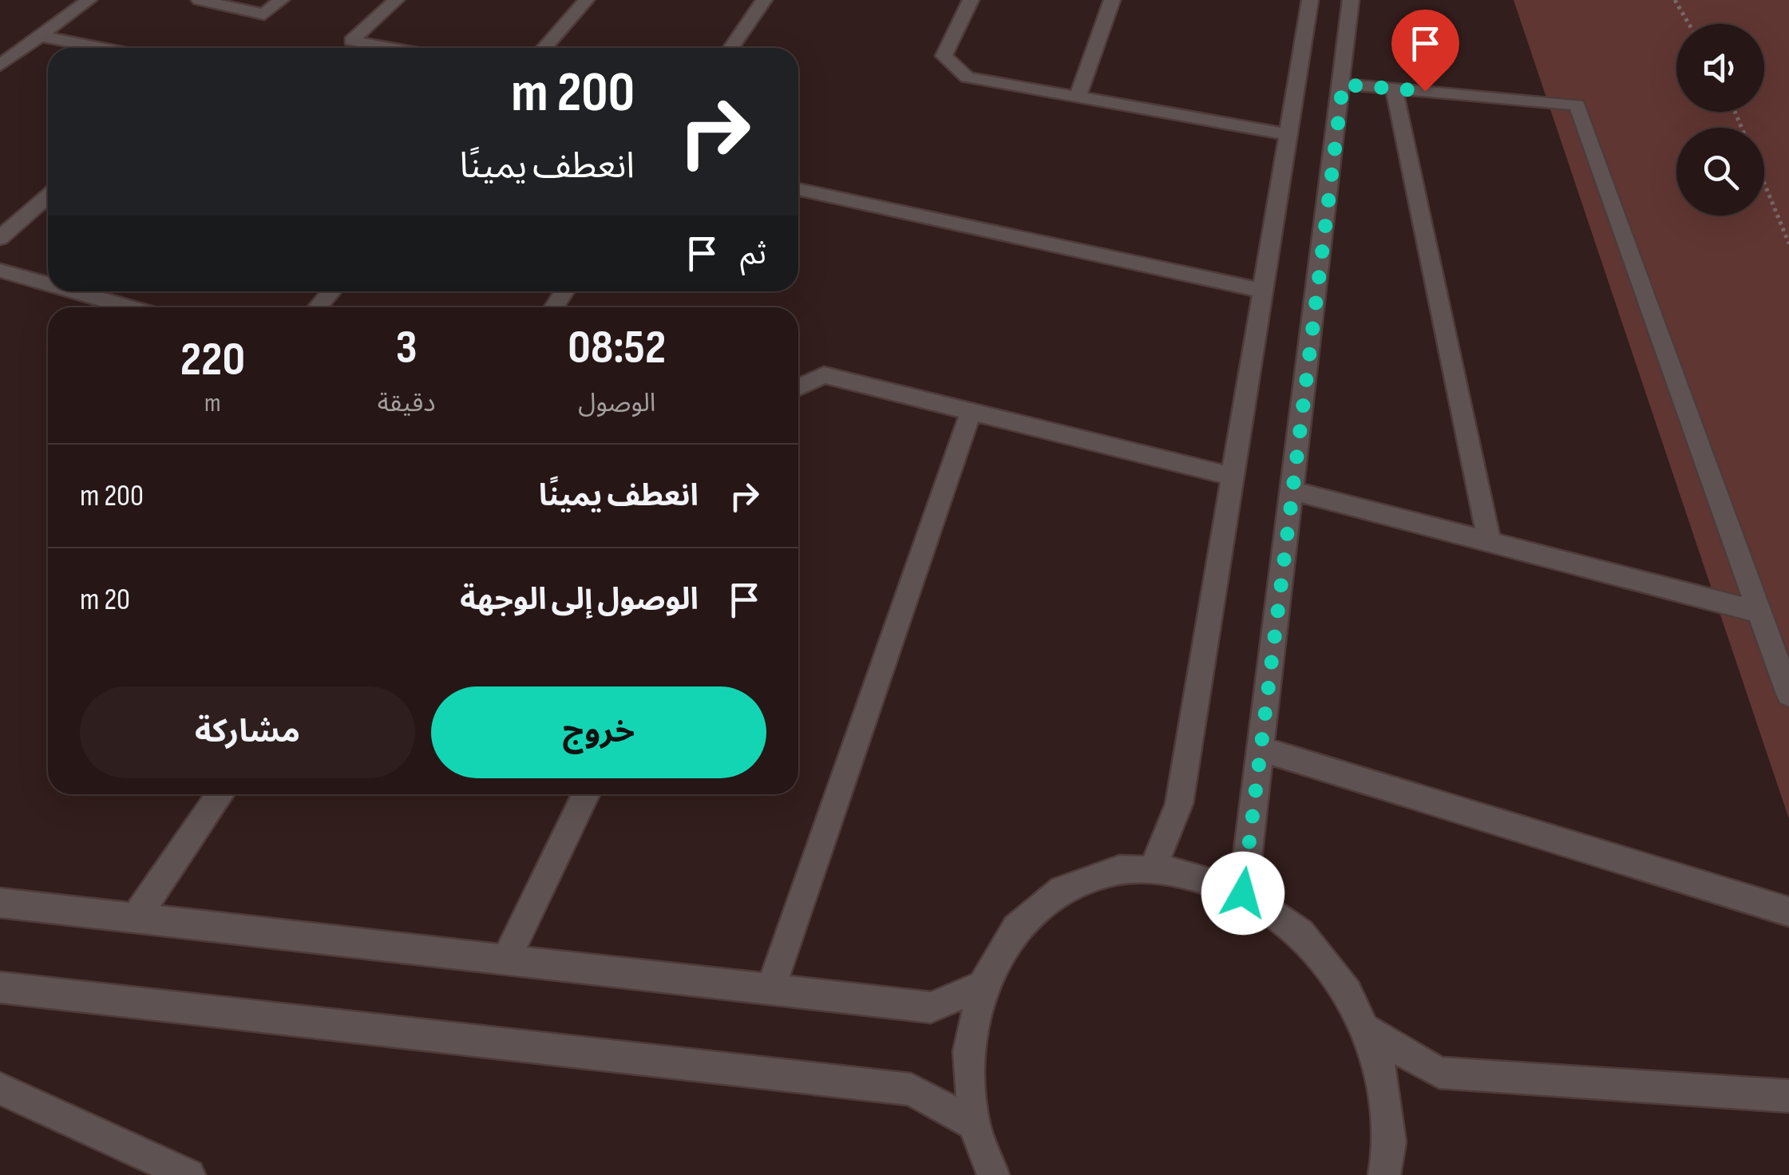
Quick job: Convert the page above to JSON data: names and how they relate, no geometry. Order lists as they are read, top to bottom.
{
  "page": {
    "turn": ["200 m", "انعطف يمينًا"],
    "then": "ثم",
    "eta": [
      "08:52",
      "الوصول",
      "3",
      "دقيقة",
      "220",
      "m"
    ],
    "list": [
      {
        "name": "انعطف يمينًا",
        "value": "200 m"
      },
      {
        "name": "الوصول إلى الوجهة",
        "value": "20 m"
      }
    ],
    "buttons": ["خروج", "مشاركة"]
  }
}
